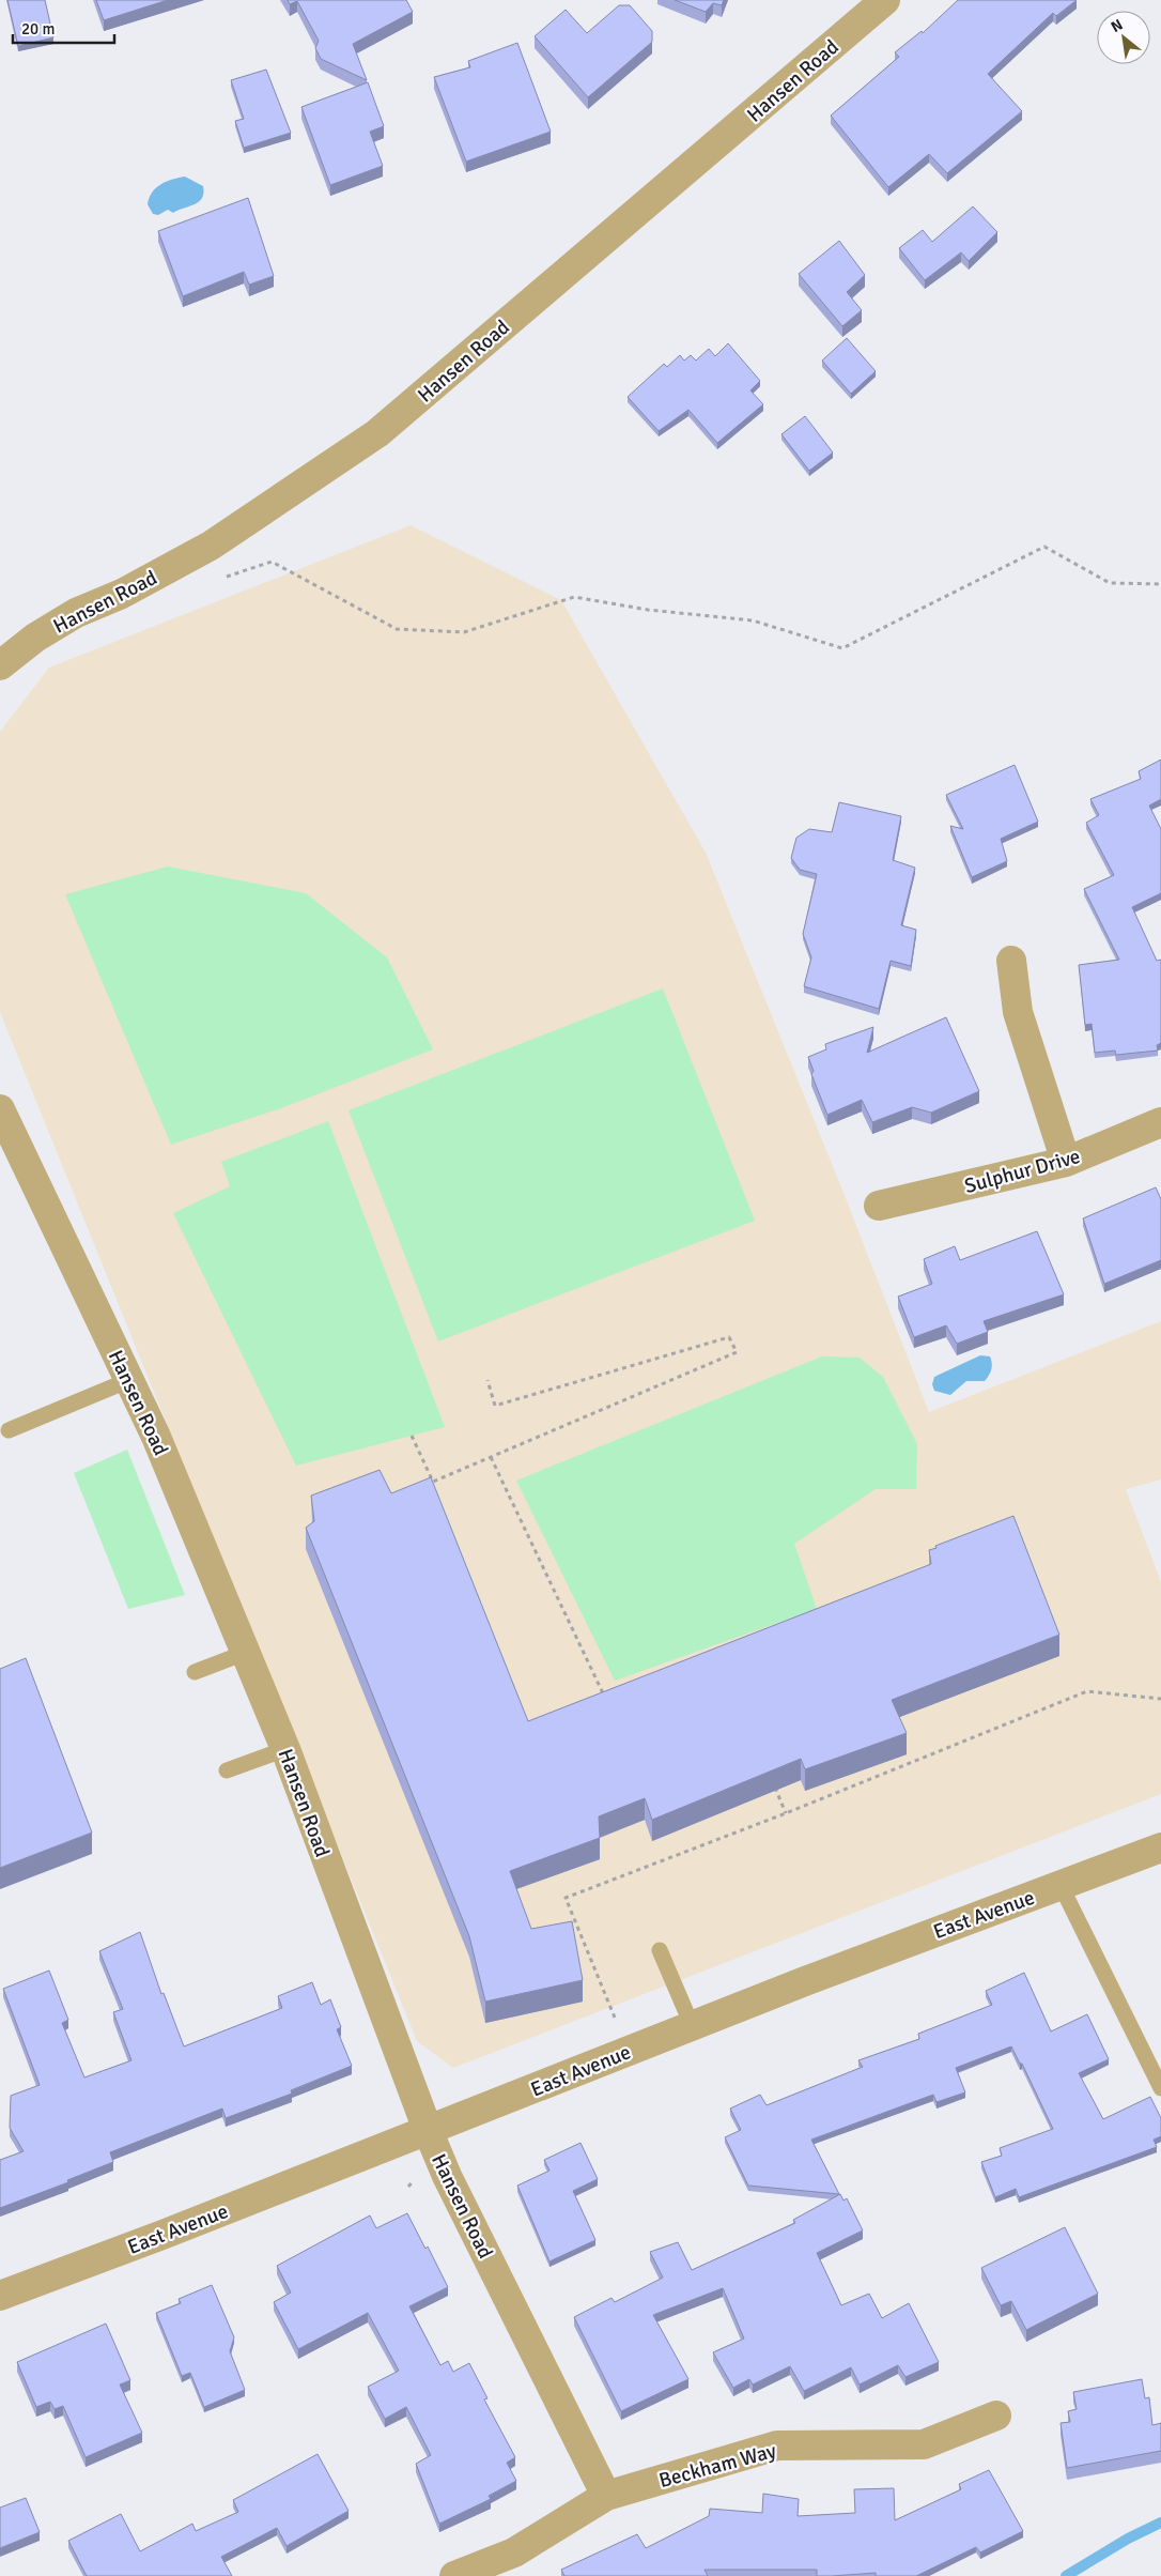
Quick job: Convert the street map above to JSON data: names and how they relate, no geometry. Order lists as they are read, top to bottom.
{
  "streets": {
    "street": [
      "Hansen Road",
      "Sulphur Drive",
      "East Avenue",
      "Beckham Way"
    ]
  },
  "crossings": [
    ["Hansen Road", "East Avenue"],
    ["Hansen Road", "Beckham Way"]
  ],
  "scale_bar": "20 m",
  "north": "top left"
}
